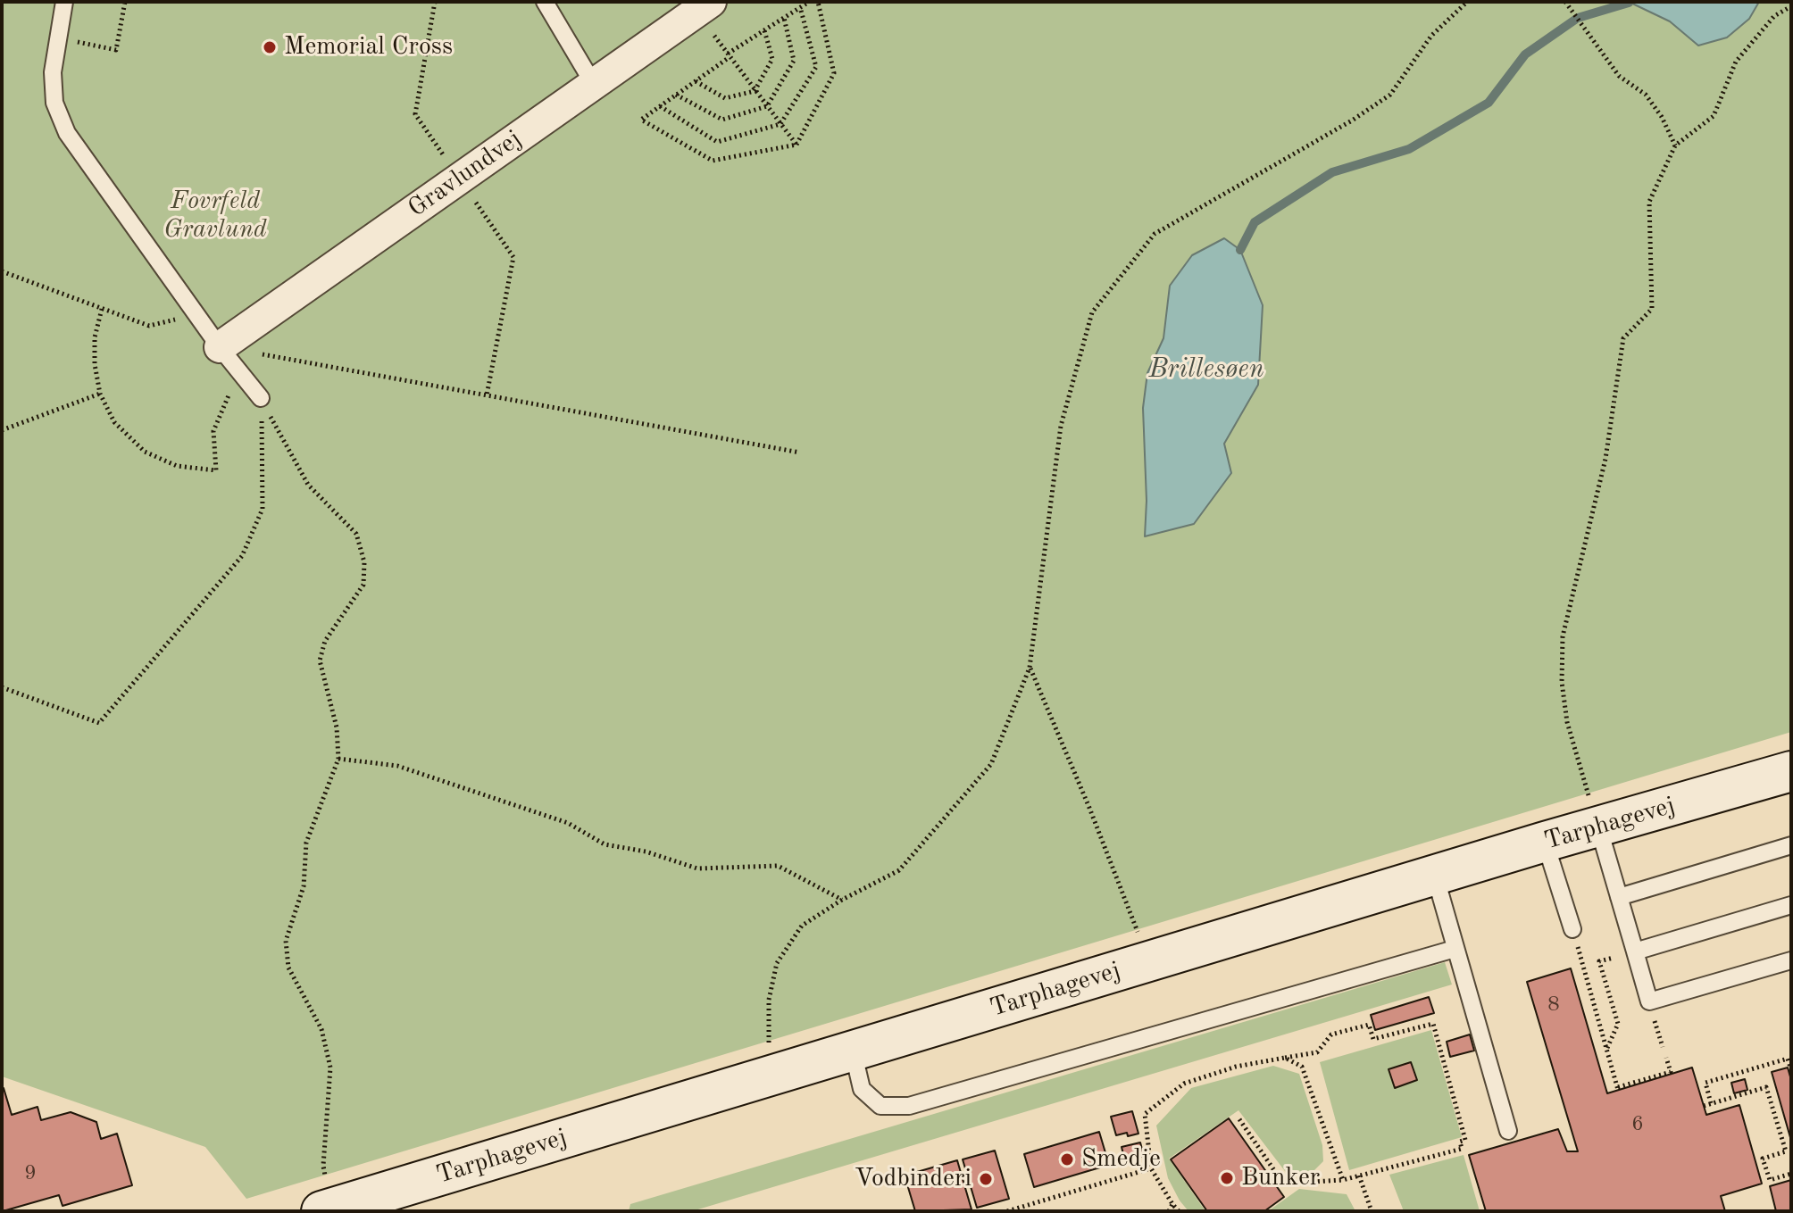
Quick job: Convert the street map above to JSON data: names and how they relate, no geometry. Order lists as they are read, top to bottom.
{
  "streets": {
    "main road": ["Tarphagevej"],
    "street": ["Gravlundvej"]
  },
  "water": ["Brillesøen"],
  "parks": ["Fovrfeld Gravlund"],
  "places": [
    "Memorial Cross",
    "Smedje",
    "Bunker",
    "Vodbinderi"
  ],
  "house_numbers": ["8", "6", "9"]
}
